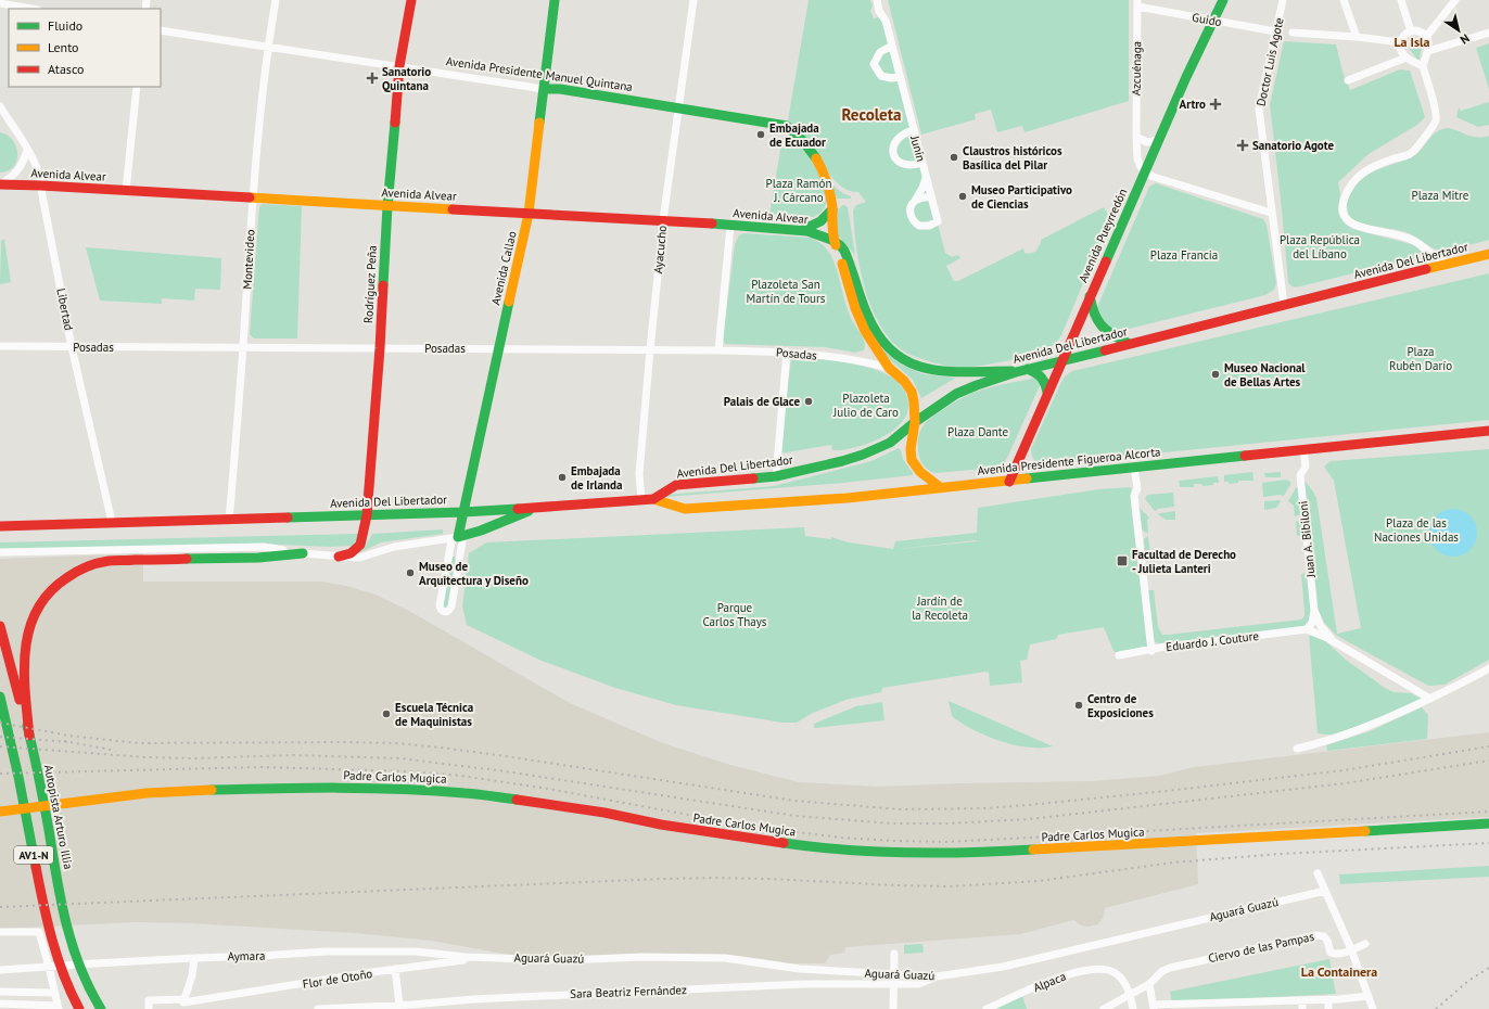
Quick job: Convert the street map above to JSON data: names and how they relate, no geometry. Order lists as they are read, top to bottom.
{
  "streets": {
    "main road": [
      "Avenida Presidente Manuel Quintana",
      "Avenida Alvear",
      "Avenida Pueyrredón",
      "Avenida Del Libertador",
      "Avenida Callao",
      "Rodríguez Peña",
      "Avenida Presidente Figueroa Alcorta",
      "Padre Carlos Mugica",
      "Autopista Arturo Illia",
      "AV1-N"
    ],
    "street": [
      "Guido",
      "Doctor Luis Agote",
      "Azcuénaga",
      "Junín",
      "Ayacucho",
      "Montevideo",
      "Libertad",
      "Posadas",
      "Juan A. Bibiloni",
      "Eduardo J. Couture",
      "Aguará Guazú",
      "Ciervo de las Pampas",
      "Aymara",
      "Flor de Otoño",
      "Alpaca",
      "Sara Beatriz Fernández"
    ]
  },
  "crossings": [
    ["Guido", "Doctor Luis Agote"],
    ["Guido", "Azcuénaga"],
    ["Guido", "Avenida Pueyrredón"],
    ["Doctor Luis Agote", "Avenida Del Libertador"],
    ["Azcuénaga", "Avenida Pueyrredón"],
    ["Avenida Presidente Manuel Quintana", "Ayacucho"],
    ["Avenida Presidente Manuel Quintana", "Montevideo"],
    ["Avenida Presidente Manuel Quintana", "Avenida Callao"],
    ["Avenida Presidente Manuel Quintana", "Rodríguez Peña"],
    ["Avenida Alvear", "Ayacucho"],
    ["Avenida Alvear", "Montevideo"],
    ["Avenida Alvear", "Avenida Del Libertador"],
    ["Avenida Alvear", "Avenida Callao"],
    ["Avenida Alvear", "Rodríguez Peña"],
    ["Avenida Alvear", "Libertad"],
    ["Avenida Pueyrredón", "Avenida Del Libertador"],
    ["Avenida Pueyrredón", "Avenida Presidente Figueroa Alcorta"],
    ["Ayacucho", "Avenida Del Libertador"],
    ["Ayacucho", "Posadas"],
    ["Montevideo", "Avenida Del Libertador"],
    ["Montevideo", "Posadas"],
    ["Avenida Del Libertador", "Avenida Callao"],
    ["Avenida Del Libertador", "Rodríguez Peña"],
    ["Avenida Del Libertador", "Libertad"],
    ["Avenida Del Libertador", "Avenida Presidente Figueroa Alcorta"],
    ["Avenida Callao", "Posadas"],
    ["Rodríguez Peña", "Posadas"],
    ["Libertad", "Posadas"],
    ["Avenida Presidente Figueroa Alcorta", "Juan A. Bibiloni"],
    ["Juan A. Bibiloni", "Eduardo J. Couture"],
    ["Aguará Guazú", "Aymara"],
    ["Aguará Guazú", "Flor de Otoño"],
    ["Aguará Guazú", "Sara Beatriz Fernández"],
    ["Aymara", "Flor de Otoño"]
  ],
  "districts": ["La Isla", "Recoleta", "La Containera"],
  "parks": [
    "Plaza Ramón J. Cárcano",
    "Plaza Mitre",
    "Plaza República del Líbano",
    "Plaza Francia",
    "Plazoleta San Martín de Tours",
    "Plaza Rubén Darío",
    "Plazoleta Julio de Caro",
    "Plaza Dante",
    "Plaza de las Naciones Unidas",
    "Jardín de la Recoleta",
    "Parque Carlos Thays"
  ],
  "places": {
    "health": ["Sanatorio Quintana", "Artro", "Sanatorio Agote"],
    "other": [
      "Embajada de Ecuador",
      "Claustros históricos Basílica del Pilar",
      "Museo Participativo de Ciencias",
      "Museo Nacional de Bellas Artes",
      "Palais de Glace",
      "Embajada de Irlanda",
      "Museo de Arquitectura y Diseño",
      "Centro de Exposiciones",
      "Escuela Técnica de Maquinistas"
    ],
    "transit": ["Facultad de Derecho - Julieta Lanteri"]
  },
  "legend": ["Fluido", "Lento", "Atasco"],
  "north": "bottom right"
}
